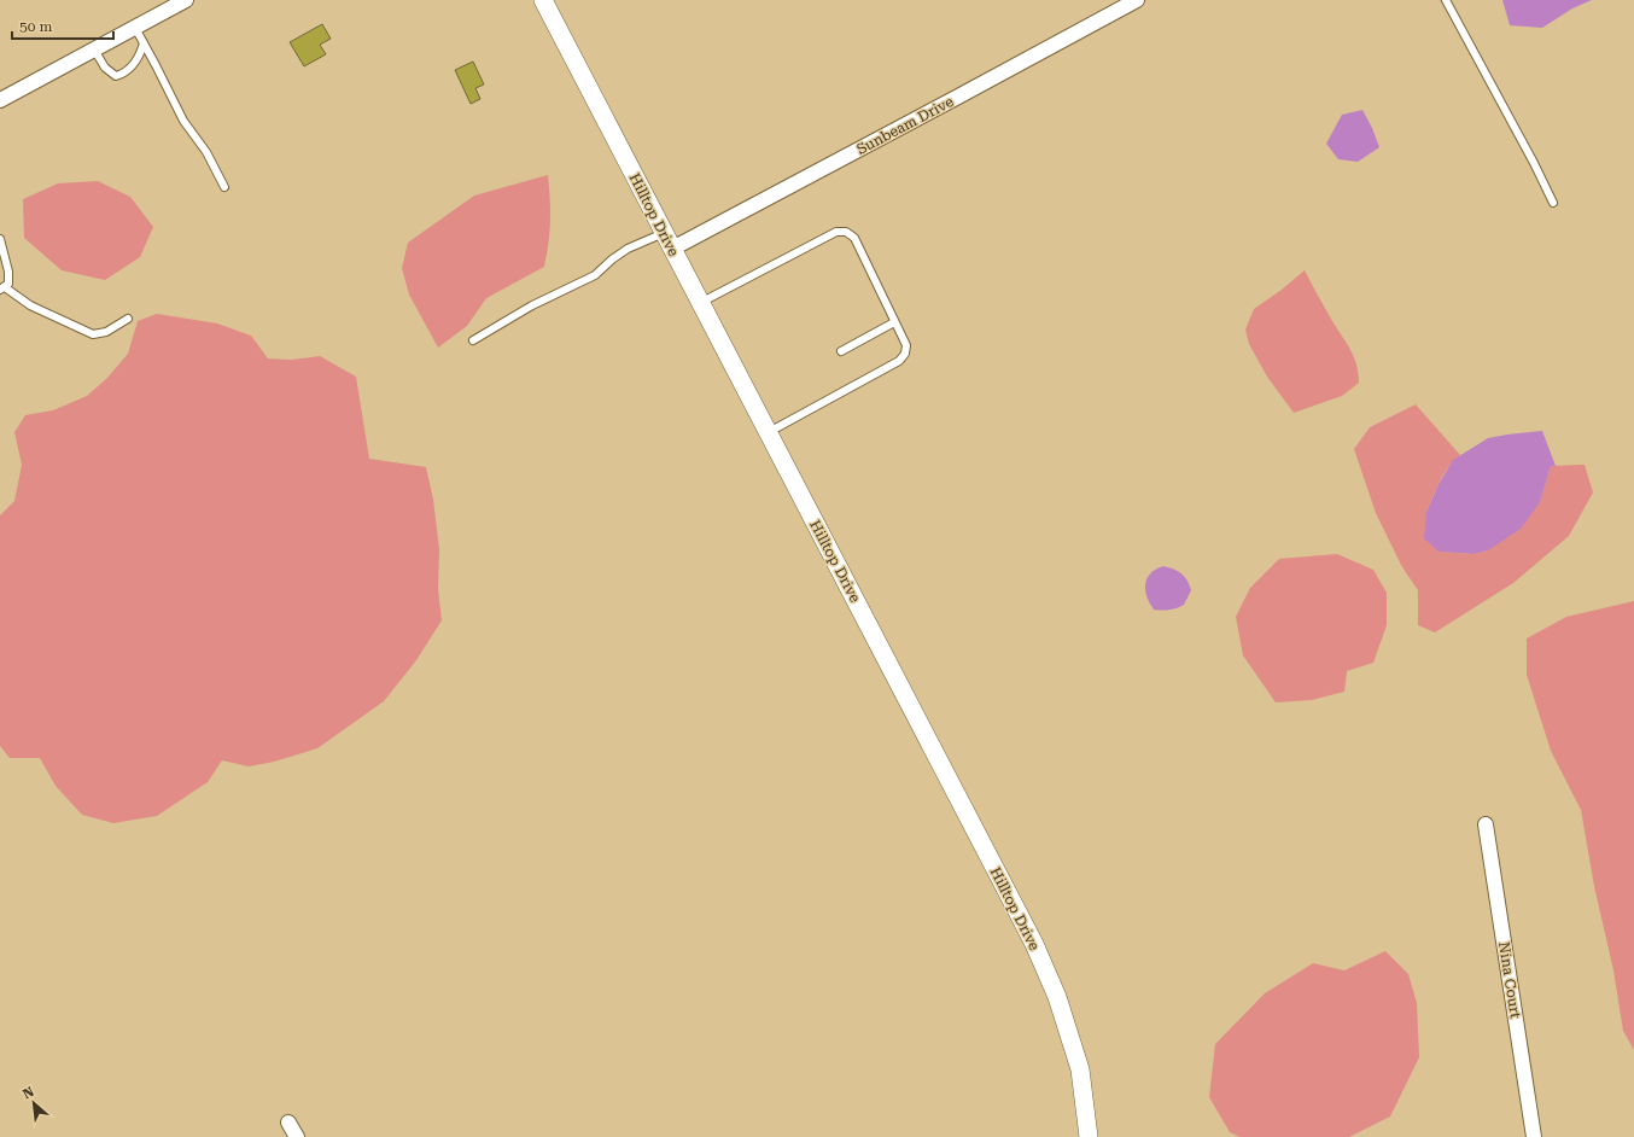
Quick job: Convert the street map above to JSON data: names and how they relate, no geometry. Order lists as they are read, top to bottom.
{
  "streets": {
    "street": ["Sunbeam Drive", "Hilltop Drive", "Nina Court"]
  },
  "crossings": [
    ["Sunbeam Drive", "Hilltop Drive"]
  ],
  "scale_bar": "50 m",
  "north": "top left"
}
